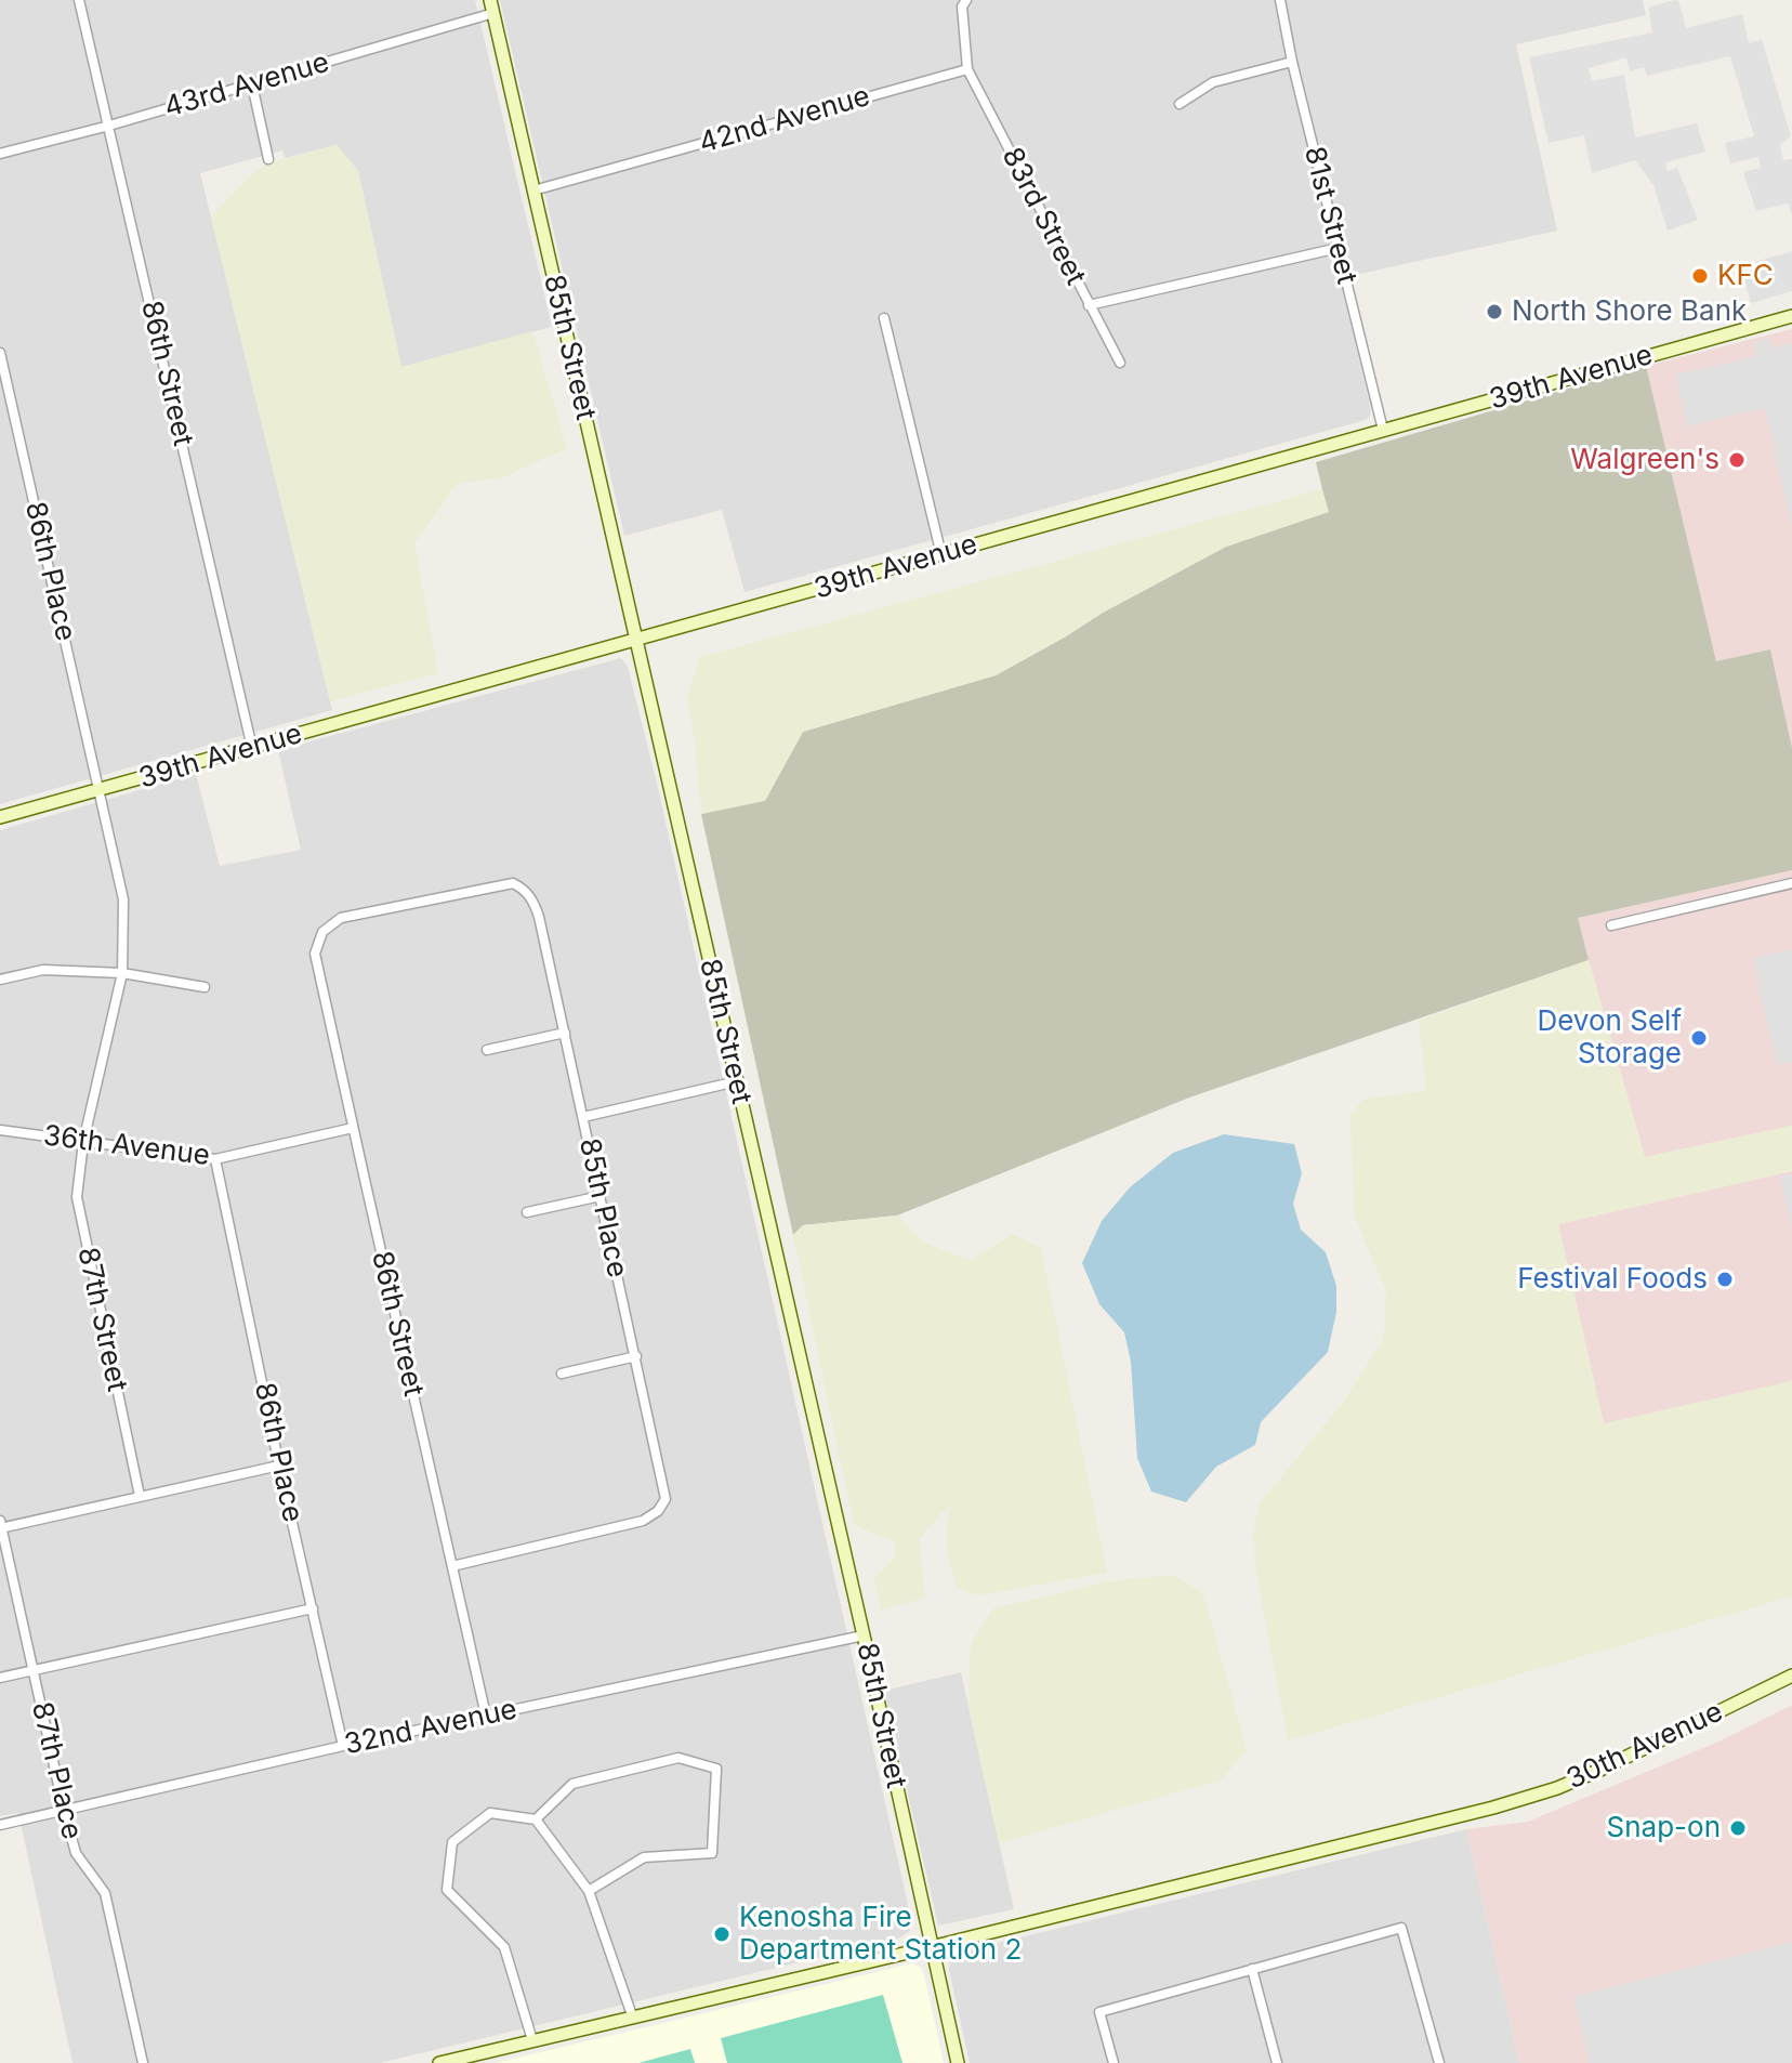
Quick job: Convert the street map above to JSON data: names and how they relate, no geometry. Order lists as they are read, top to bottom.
{
  "streets": {
    "street": [
      "43rd Avenue",
      "42nd Avenue",
      "81st Street",
      "83rd Street",
      "85th Street",
      "86th Street",
      "39th Avenue",
      "86th Place",
      "36th Avenue",
      "85th Place",
      "87th Street",
      "32nd Avenue",
      "30th Avenue",
      "87th Place"
    ]
  },
  "crossings": [
    ["43rd Avenue", "85th Street"],
    ["43rd Avenue", "86th Street"],
    ["42nd Avenue", "83rd Street"],
    ["42nd Avenue", "85th Street"],
    ["81st Street", "39th Avenue"],
    ["85th Street", "39th Avenue"],
    ["85th Street", "32nd Avenue"],
    ["85th Street", "30th Avenue"],
    ["86th Street", "39th Avenue"],
    ["86th Street", "36th Avenue"],
    ["86th Street", "85th Place"],
    ["86th Street", "32nd Avenue"],
    ["39th Avenue", "86th Place"],
    ["86th Place", "36th Avenue"],
    ["86th Place", "87th Street"],
    ["86th Place", "32nd Avenue"],
    ["36th Avenue", "87th Street"],
    ["32nd Avenue", "87th Place"]
  ],
  "places": [
    "KFC",
    "North Shore Bank",
    "Walgreen's",
    "Devon Self Storage",
    "Festival Foods",
    "Snap-on",
    "Kenosha Fire Department Station 2"
  ]
}
